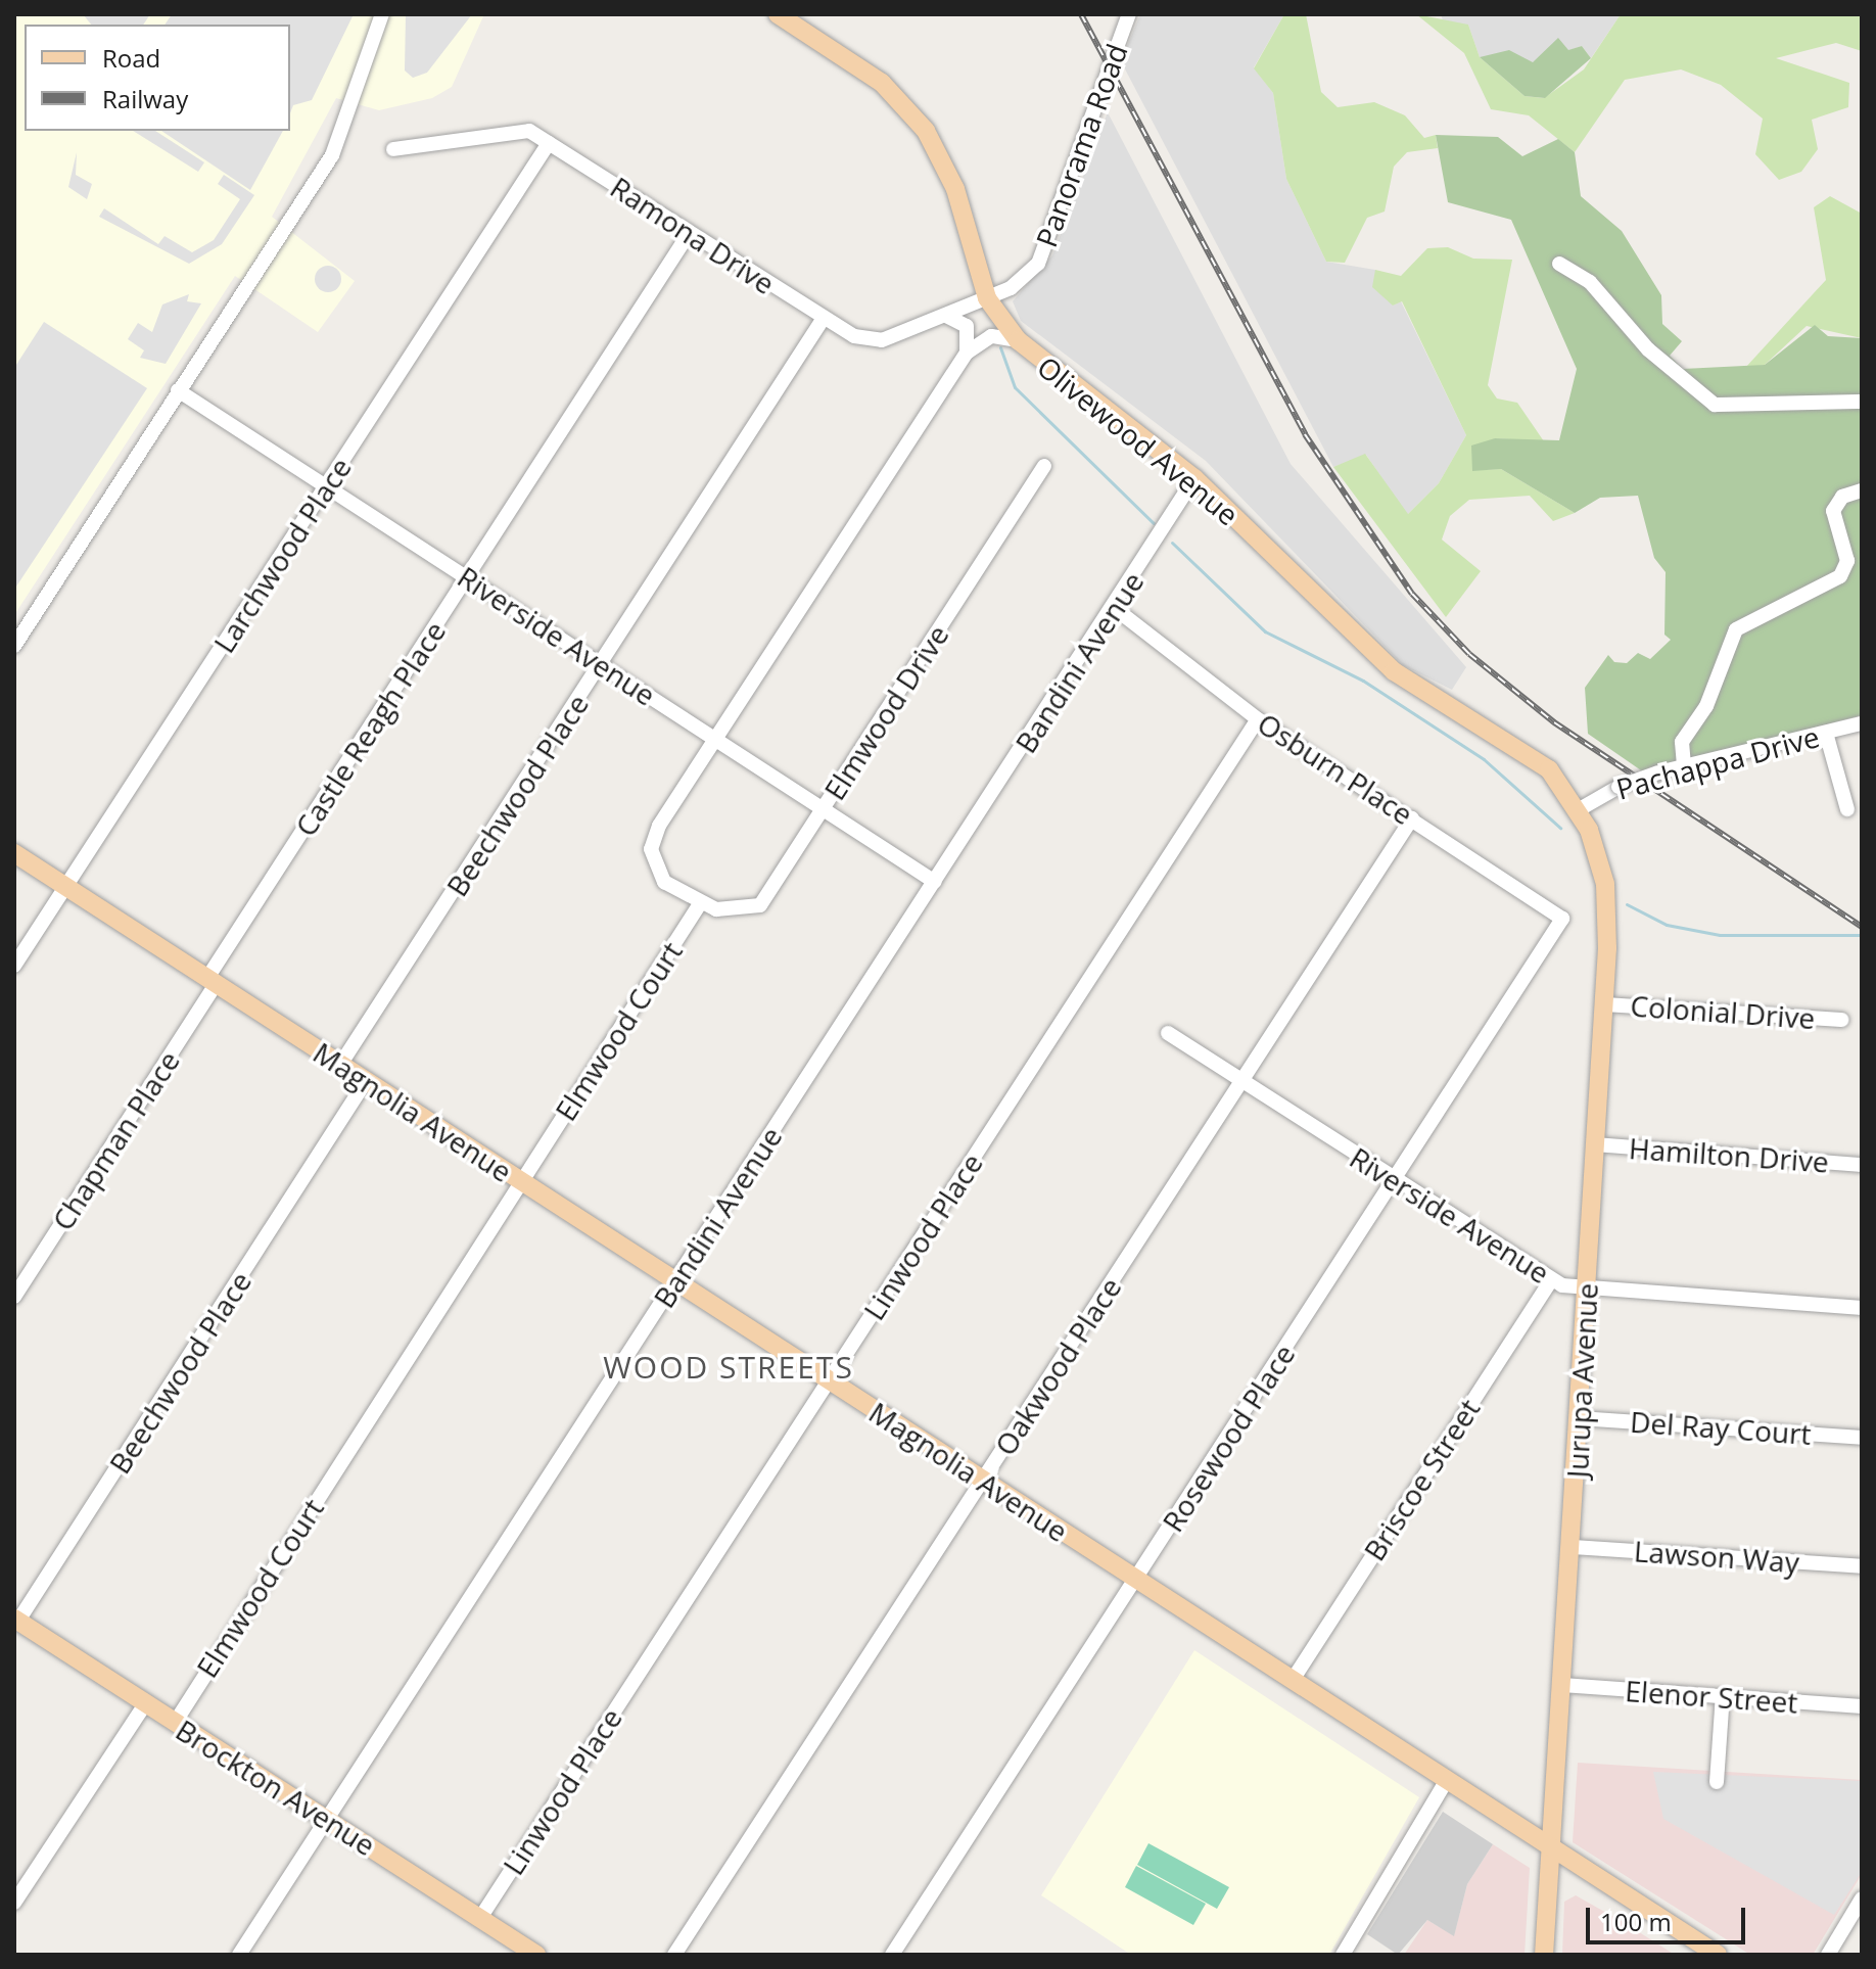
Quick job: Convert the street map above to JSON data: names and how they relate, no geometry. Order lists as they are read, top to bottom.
{
  "streets": {
    "main road": [
      "Olivewood Avenue",
      "Magnolia Avenue",
      "Jurupa Avenue",
      "Brockton Avenue"
    ],
    "street": [
      "Panorama Road",
      "Ramona Drive",
      "Larchwood Place",
      "Riverside Avenue",
      "Bandini Avenue",
      "Elmwood Drive",
      "Castle Reagh Place",
      "Pachappa Drive",
      "Osburn Place",
      "Beechwood Place",
      "Colonial Drive",
      "Elmwood Court",
      "Chapman Place",
      "Hamilton Drive",
      "Linwood Place",
      "Oakwood Place",
      "Del Ray Court",
      "Rosewood Place",
      "Briscoe Street",
      "Lawson Way",
      "Elenor Street"
    ]
  },
  "crossings": [
    ["Panorama Road", "Ramona Drive"],
    ["Panorama Road", "Olivewood Avenue"],
    ["Ramona Drive", "Olivewood Avenue"],
    ["Ramona Drive", "Larchwood Place"],
    ["Ramona Drive", "Castle Reagh Place"],
    ["Ramona Drive", "Beechwood Place"],
    ["Olivewood Avenue", "Bandini Avenue"],
    ["Olivewood Avenue", "Pachappa Drive"],
    ["Olivewood Avenue", "Jurupa Avenue"],
    ["Larchwood Place", "Riverside Avenue"],
    ["Larchwood Place", "Magnolia Avenue"],
    ["Riverside Avenue", "Bandini Avenue"],
    ["Riverside Avenue", "Elmwood Drive"],
    ["Riverside Avenue", "Castle Reagh Place"],
    ["Riverside Avenue", "Beechwood Place"],
    ["Riverside Avenue", "Oakwood Place"],
    ["Riverside Avenue", "Jurupa Avenue"],
    ["Riverside Avenue", "Rosewood Place"],
    ["Riverside Avenue", "Briscoe Street"],
    ["Bandini Avenue", "Osburn Place"],
    ["Bandini Avenue", "Magnolia Avenue"],
    ["Bandini Avenue", "Brockton Avenue"],
    ["Elmwood Drive", "Elmwood Court"],
    ["Castle Reagh Place", "Magnolia Avenue"],
    ["Castle Reagh Place", "Chapman Place"],
    ["Pachappa Drive", "Jurupa Avenue"],
    ["Osburn Place", "Linwood Place"],
    ["Osburn Place", "Oakwood Place"],
    ["Osburn Place", "Rosewood Place"],
    ["Beechwood Place", "Magnolia Avenue"],
    ["Beechwood Place", "Brockton Avenue"],
    ["Colonial Drive", "Jurupa Avenue"],
    ["Elmwood Court", "Magnolia Avenue"],
    ["Elmwood Court", "Brockton Avenue"],
    ["Magnolia Avenue", "Chapman Place"],
    ["Magnolia Avenue", "Linwood Place"],
    ["Magnolia Avenue", "Oakwood Place"],
    ["Magnolia Avenue", "Jurupa Avenue"],
    ["Magnolia Avenue", "Rosewood Place"],
    ["Magnolia Avenue", "Briscoe Street"],
    ["Hamilton Drive", "Jurupa Avenue"],
    ["Linwood Place", "Brockton Avenue"],
    ["Jurupa Avenue", "Del Ray Court"],
    ["Jurupa Avenue", "Lawson Way"],
    ["Jurupa Avenue", "Elenor Street"]
  ],
  "districts": ["WOOD STREETS"],
  "legend": ["Road", "Railway"],
  "scale_bar": "100 m"
}
